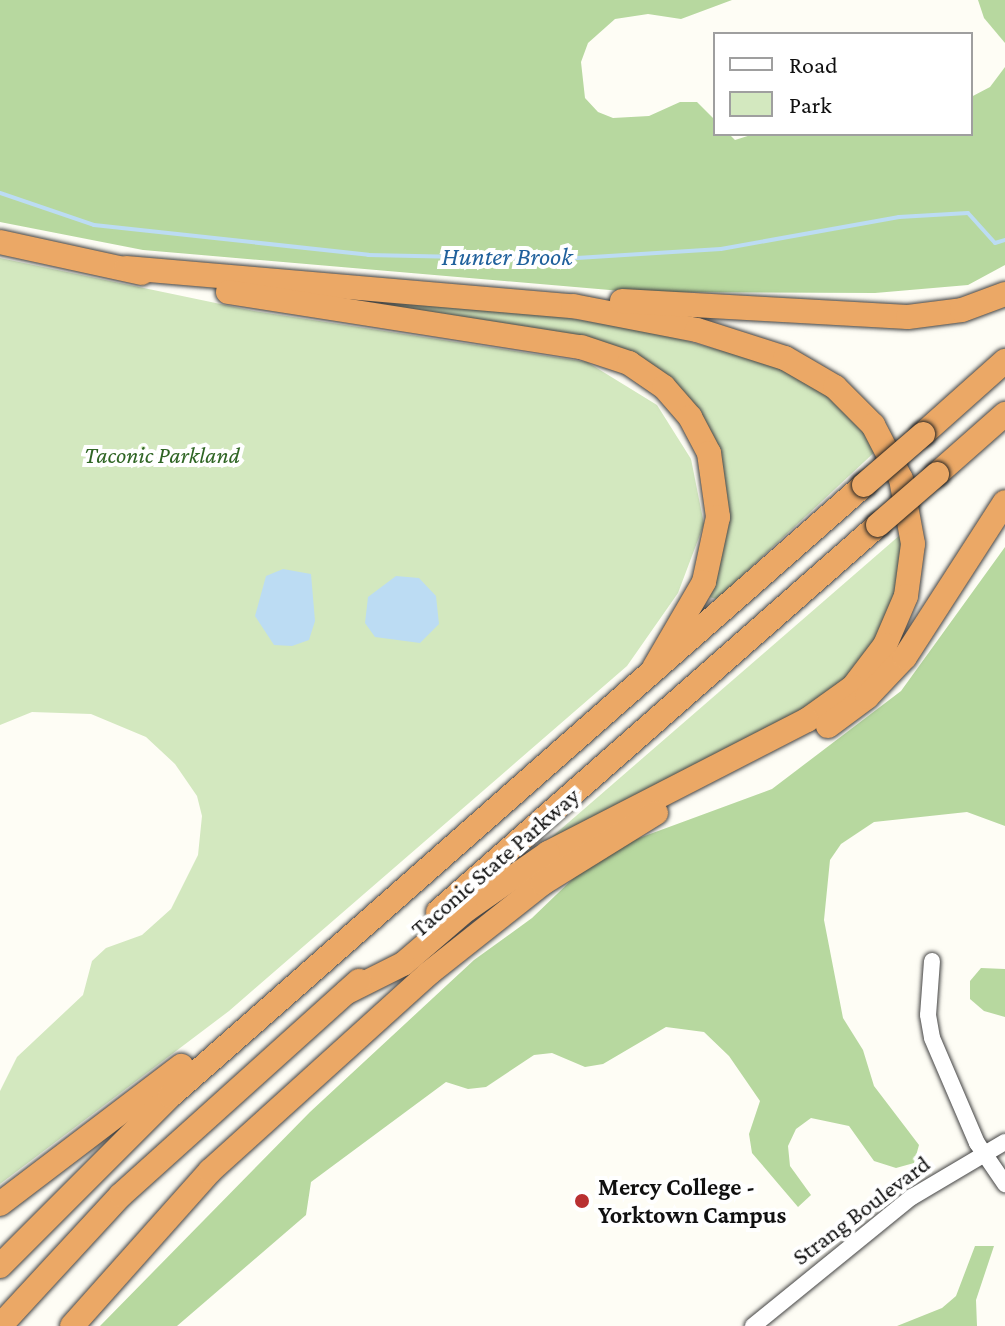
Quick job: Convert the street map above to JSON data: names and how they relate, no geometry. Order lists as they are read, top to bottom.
{
  "streets": {
    "highway": ["Taconic State Parkway"],
    "street": ["Strang Boulevard"]
  },
  "water": ["Hunter Brook"],
  "parks": ["Taconic Parkland"],
  "places": ["Mercy College - Yorktown Campus"],
  "legend": ["Road", "Park"]
}
